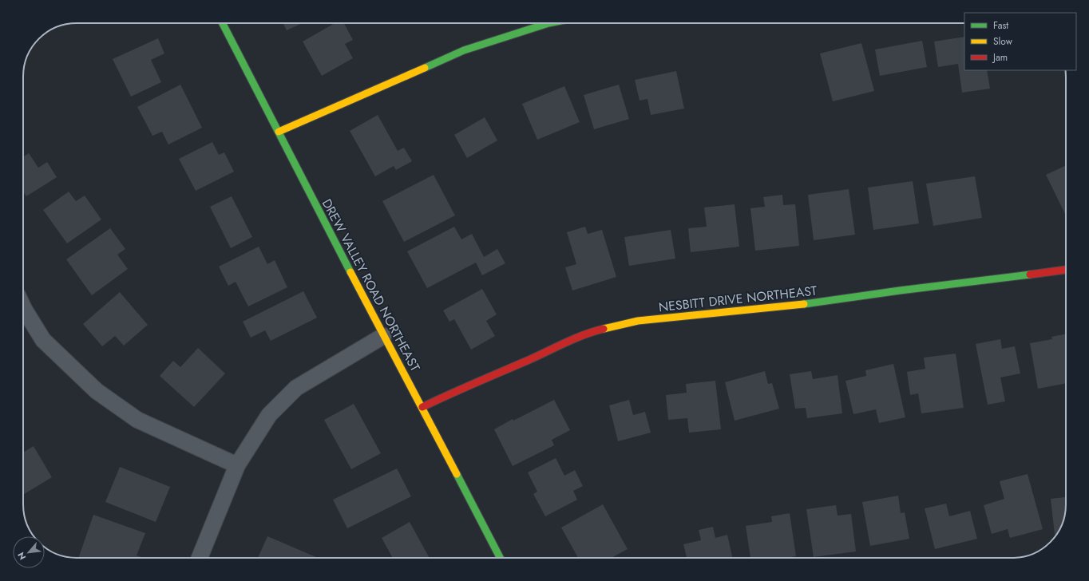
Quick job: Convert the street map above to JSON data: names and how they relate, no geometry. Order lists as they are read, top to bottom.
{
  "streets": {
    "street": ["DREW VALLEY ROAD NORTHEAST", "NESBITT DRIVE NORTHEAST"]
  },
  "crossings": [
    ["DREW VALLEY ROAD NORTHEAST", "NESBITT DRIVE NORTHEAST"]
  ],
  "legend": ["Fast", "Slow", "Jam"],
  "north": "bottom left"
}
